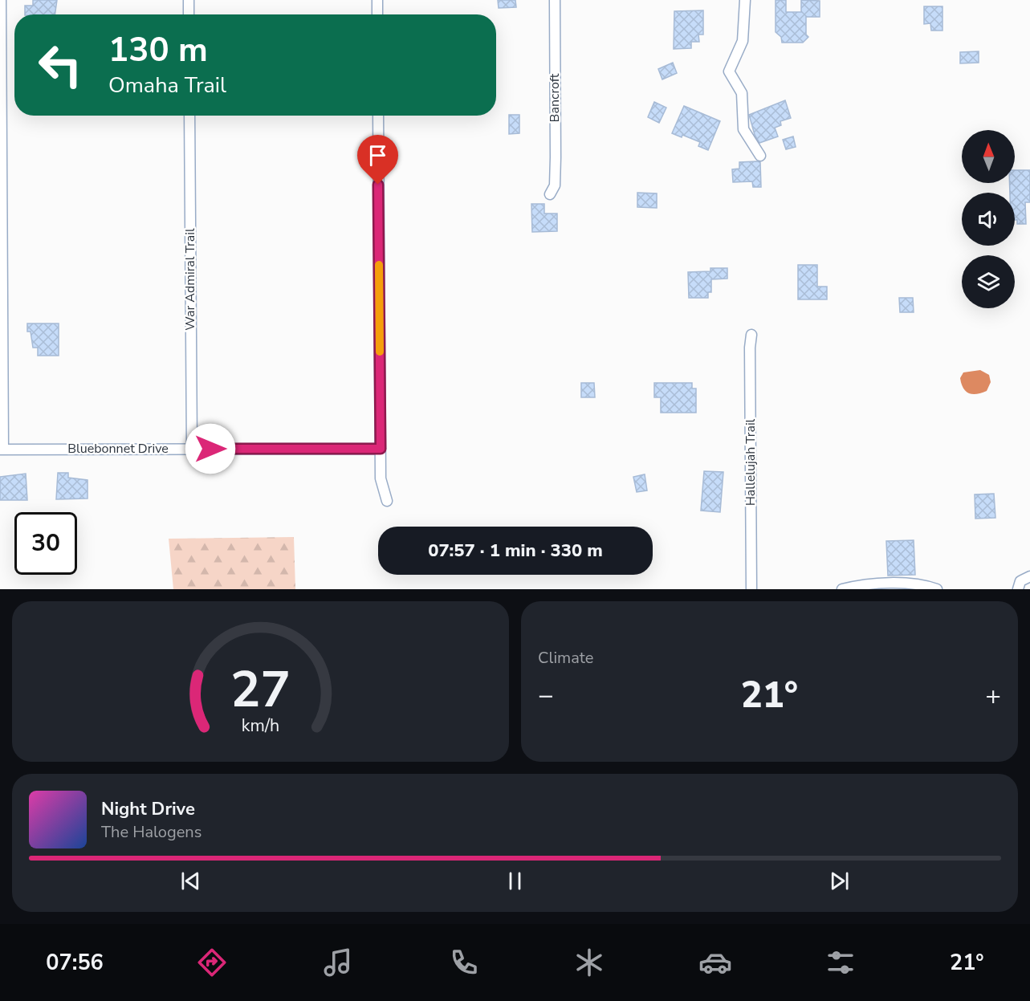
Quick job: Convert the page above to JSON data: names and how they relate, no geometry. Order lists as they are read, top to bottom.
{
  "streets": {
    "street": [
      "Bancroft",
      "War Admiral Trail",
      "Bluebonnet Drive",
      "Hallelujah Trail"
    ]
  },
  "crossings": [
    ["War Admiral Trail", "Bluebonnet Drive"]
  ],
  "north": "top",
  "page": {
    "turn": ["130 m", "Omaha Trail"],
    "limit": "30",
    "trip": "07:57 · 1 min · 330 m",
    "tile": "Climate",
    "heat": ["−", "21°", "+"],
    "song": ["Night Drive", "The Halogens"],
    "tabs": ["07:56", "21°"],
    "gauge": ["27", "km/h"]
  }
}
